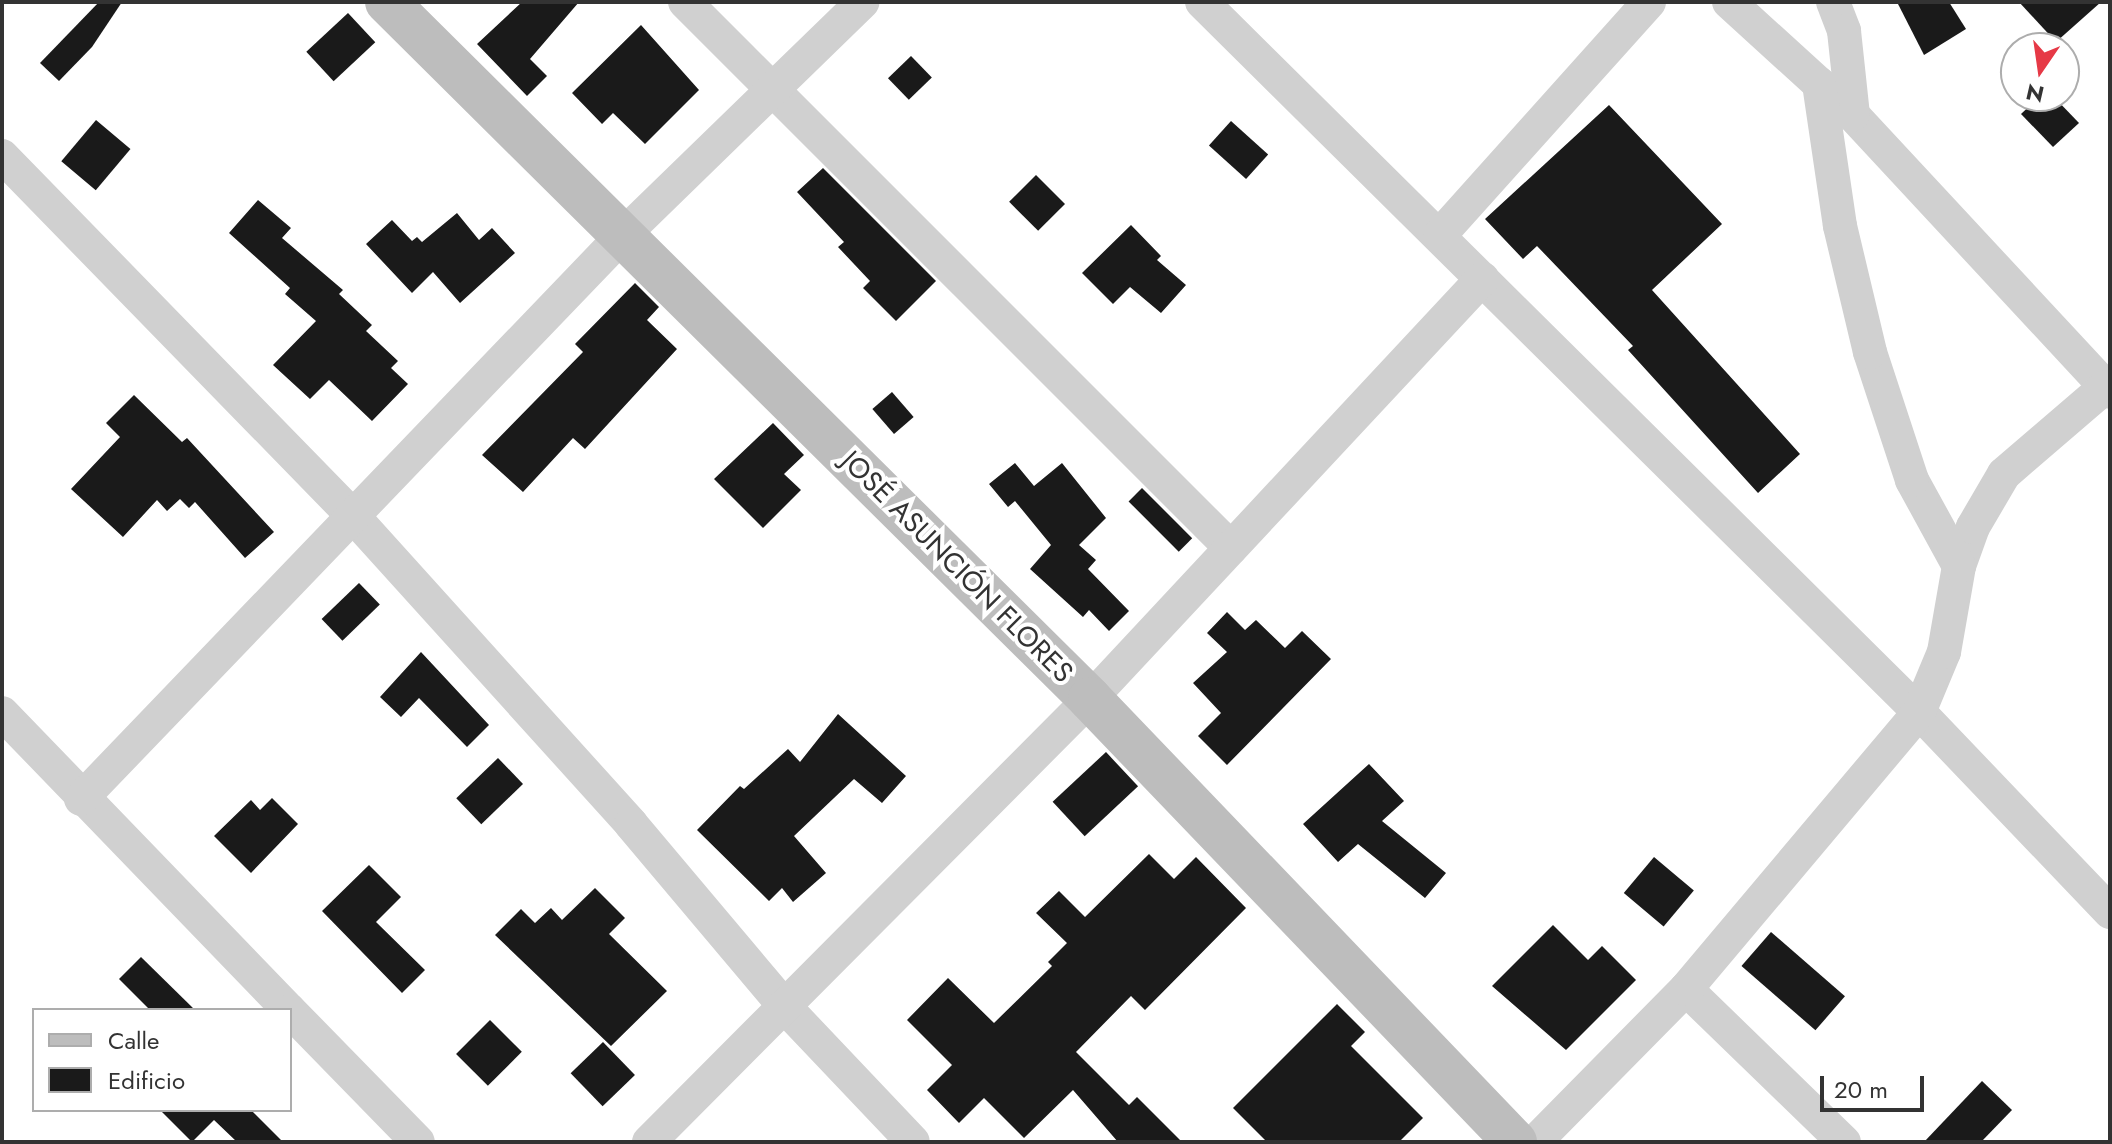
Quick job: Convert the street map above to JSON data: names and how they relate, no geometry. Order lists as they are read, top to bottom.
{
  "streets": {
    "street": ["JOSÉ ASUNCIÓN FLORES"]
  },
  "legend": ["Calle", "Edificio"],
  "scale_bar": "20 m",
  "north": "bottom"
}
